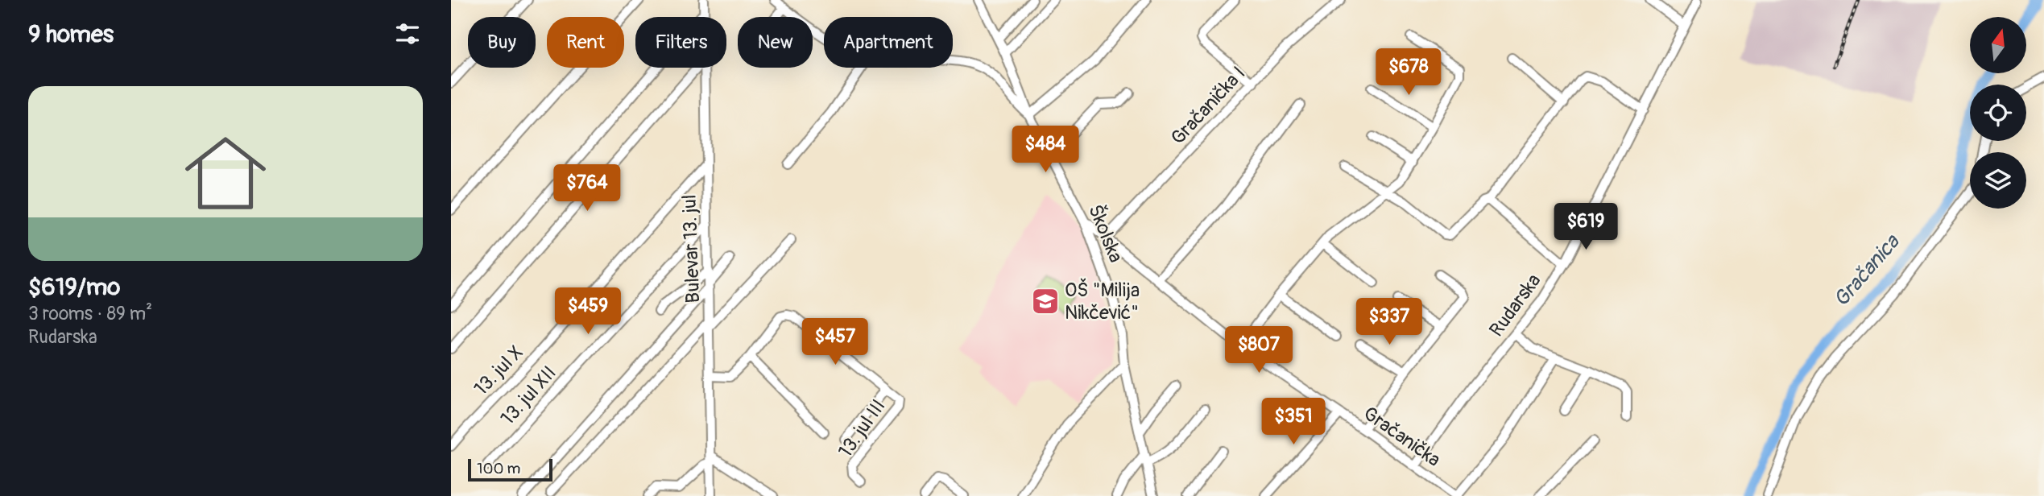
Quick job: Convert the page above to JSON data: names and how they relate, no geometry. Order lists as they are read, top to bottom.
{
  "streets": {
    "street": [
      "Gračanička I",
      "Školska",
      "Bulevar 13. jul",
      "Rudarska",
      "13. jul X",
      "13. jul XII",
      "13. jul III",
      "Gračanička"
    ]
  },
  "crossings": [
    ["Gračanička I", "Gračanička"],
    ["Školska", "Gračanička"],
    ["Bulevar 13. jul", "13. jul X"],
    ["Bulevar 13. jul", "13. jul XII"],
    ["Bulevar 13. jul", "13. jul III"],
    ["Rudarska", "Gračanička"]
  ],
  "water": ["Gračanica"],
  "places": {
    "school or university": ["OŠ \"Milija Nikčević\""]
  },
  "scale_bar": "100 m",
  "north": "top",
  "page": {
    "heading": "9 homes",
    "chip": [
      "Buy",
      "Rent",
      "Filters",
      "New",
      "Apartment"
    ],
    "price": [
      "$678",
      "$484",
      "$764",
      "$619",
      "$459",
      "$337",
      "$457",
      "$807",
      "$351"
    ],
    "list": [
      {
        "name": "$619/mo",
        "note": "3 rooms · 89 m² · Rudarska"
      }
    ],
    "scale": "100 m"
  }
}
